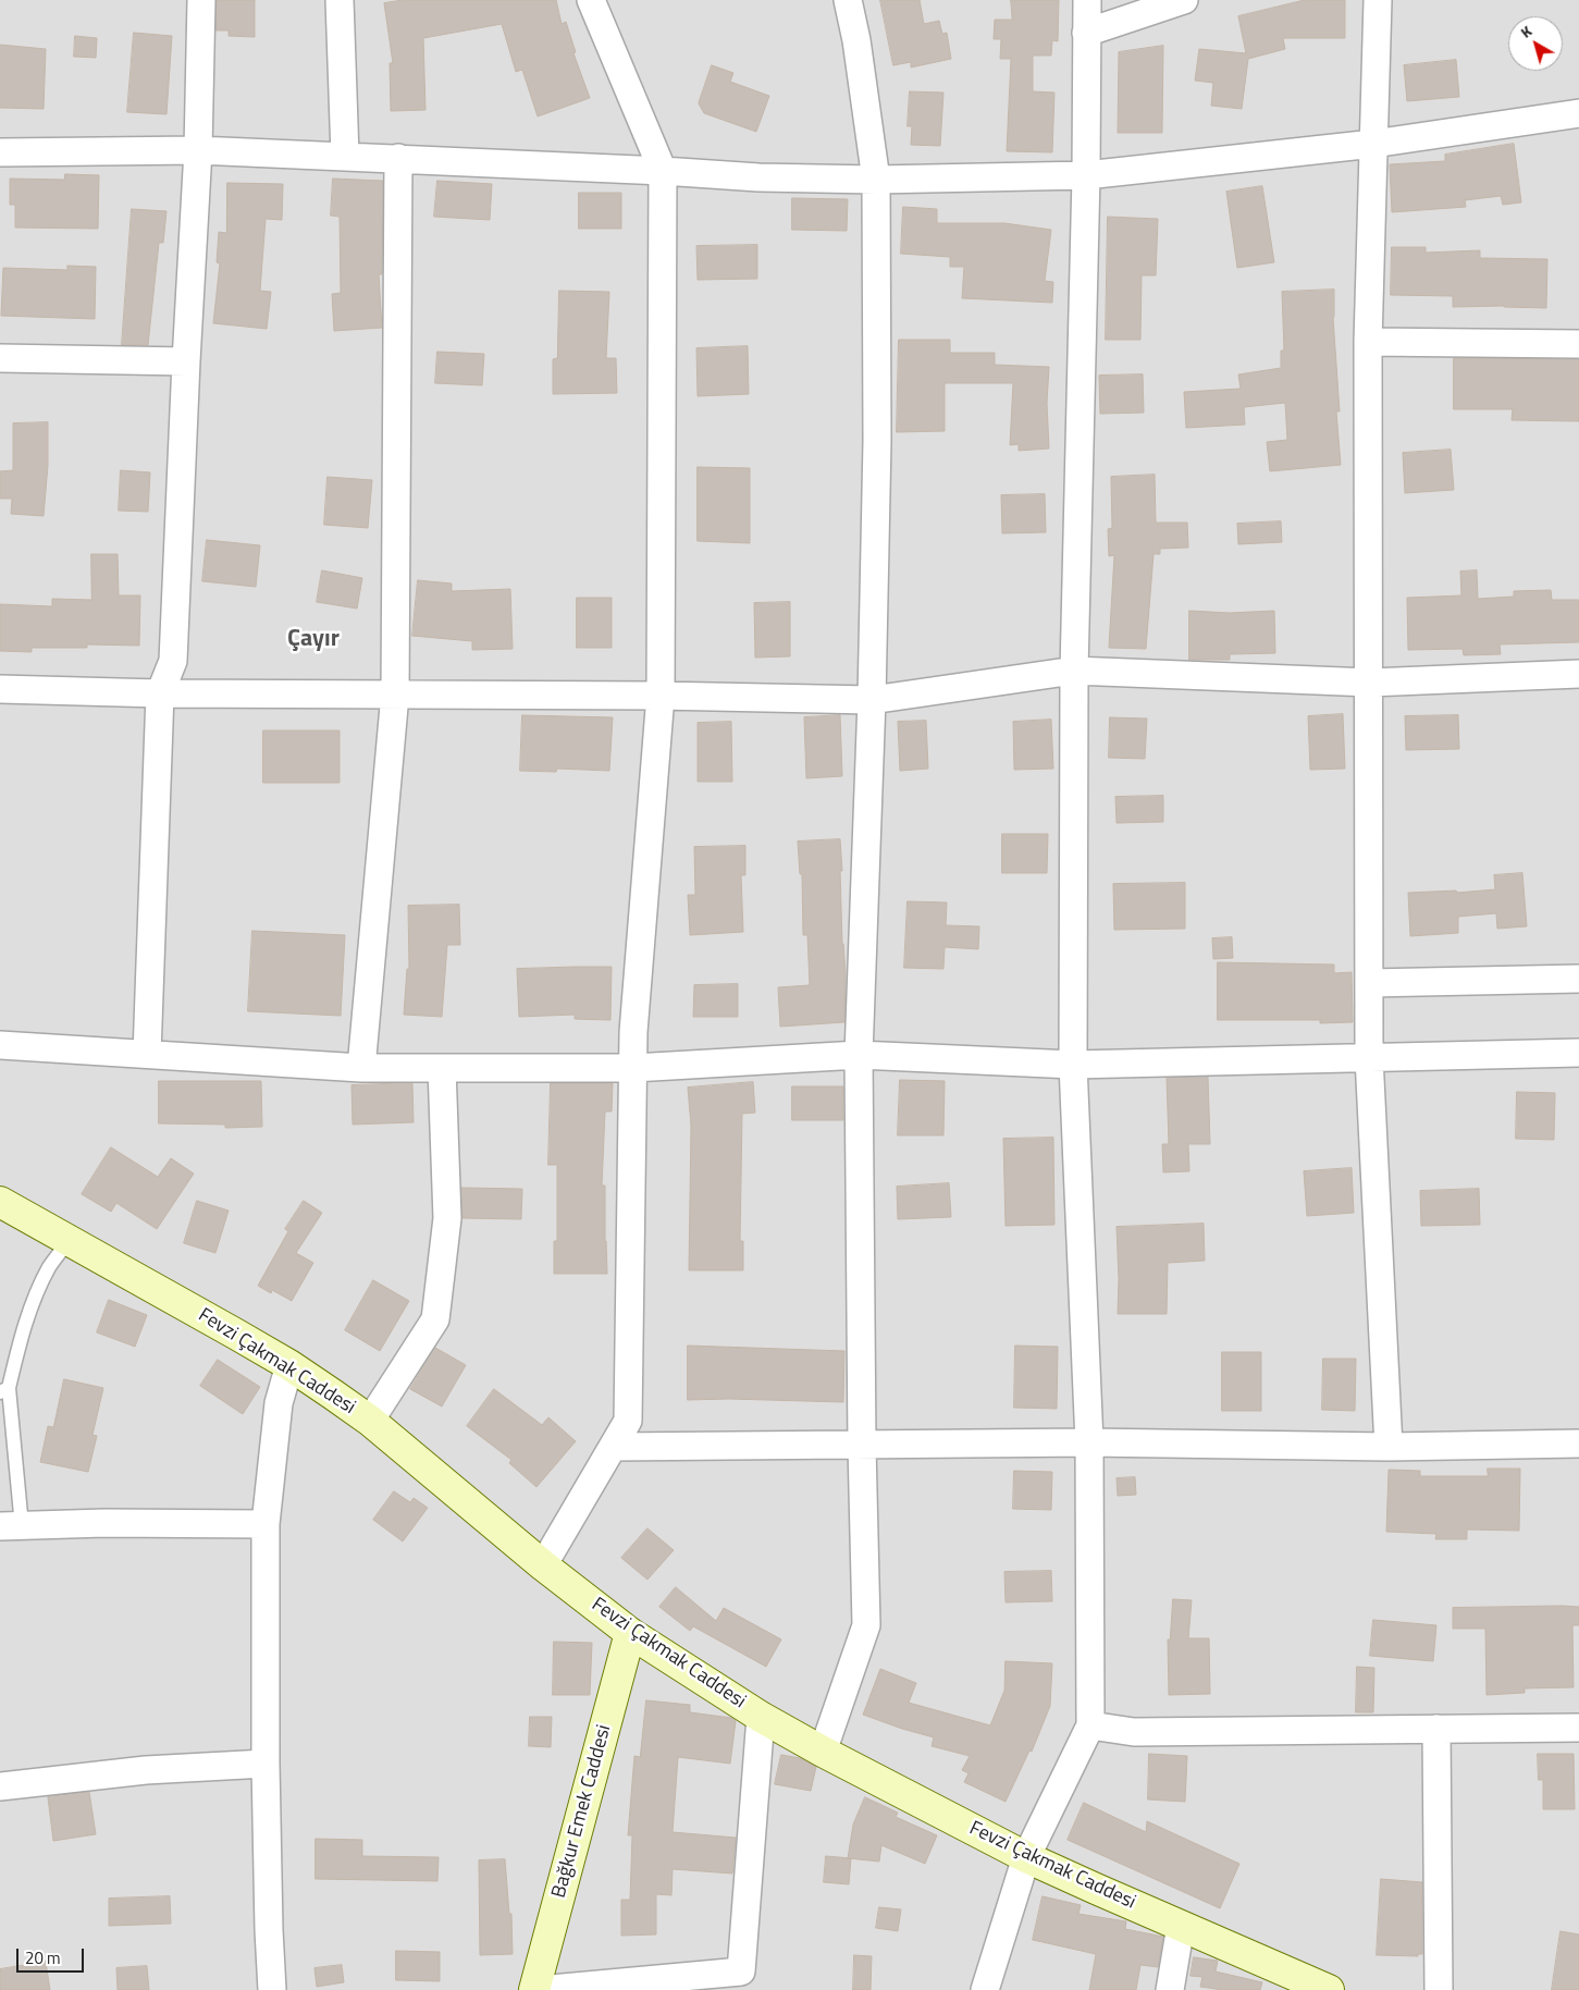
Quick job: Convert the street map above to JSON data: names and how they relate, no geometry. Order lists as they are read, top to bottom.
{
  "streets": {
    "main road": ["Fevzi Çakmak Caddesi", "Bağkur Emek Caddesi"]
  },
  "crossings": [
    ["Fevzi Çakmak Caddesi", "Bağkur Emek Caddesi"]
  ],
  "districts": ["Çayır"],
  "scale_bar": "20 m",
  "north": "top left"
}
